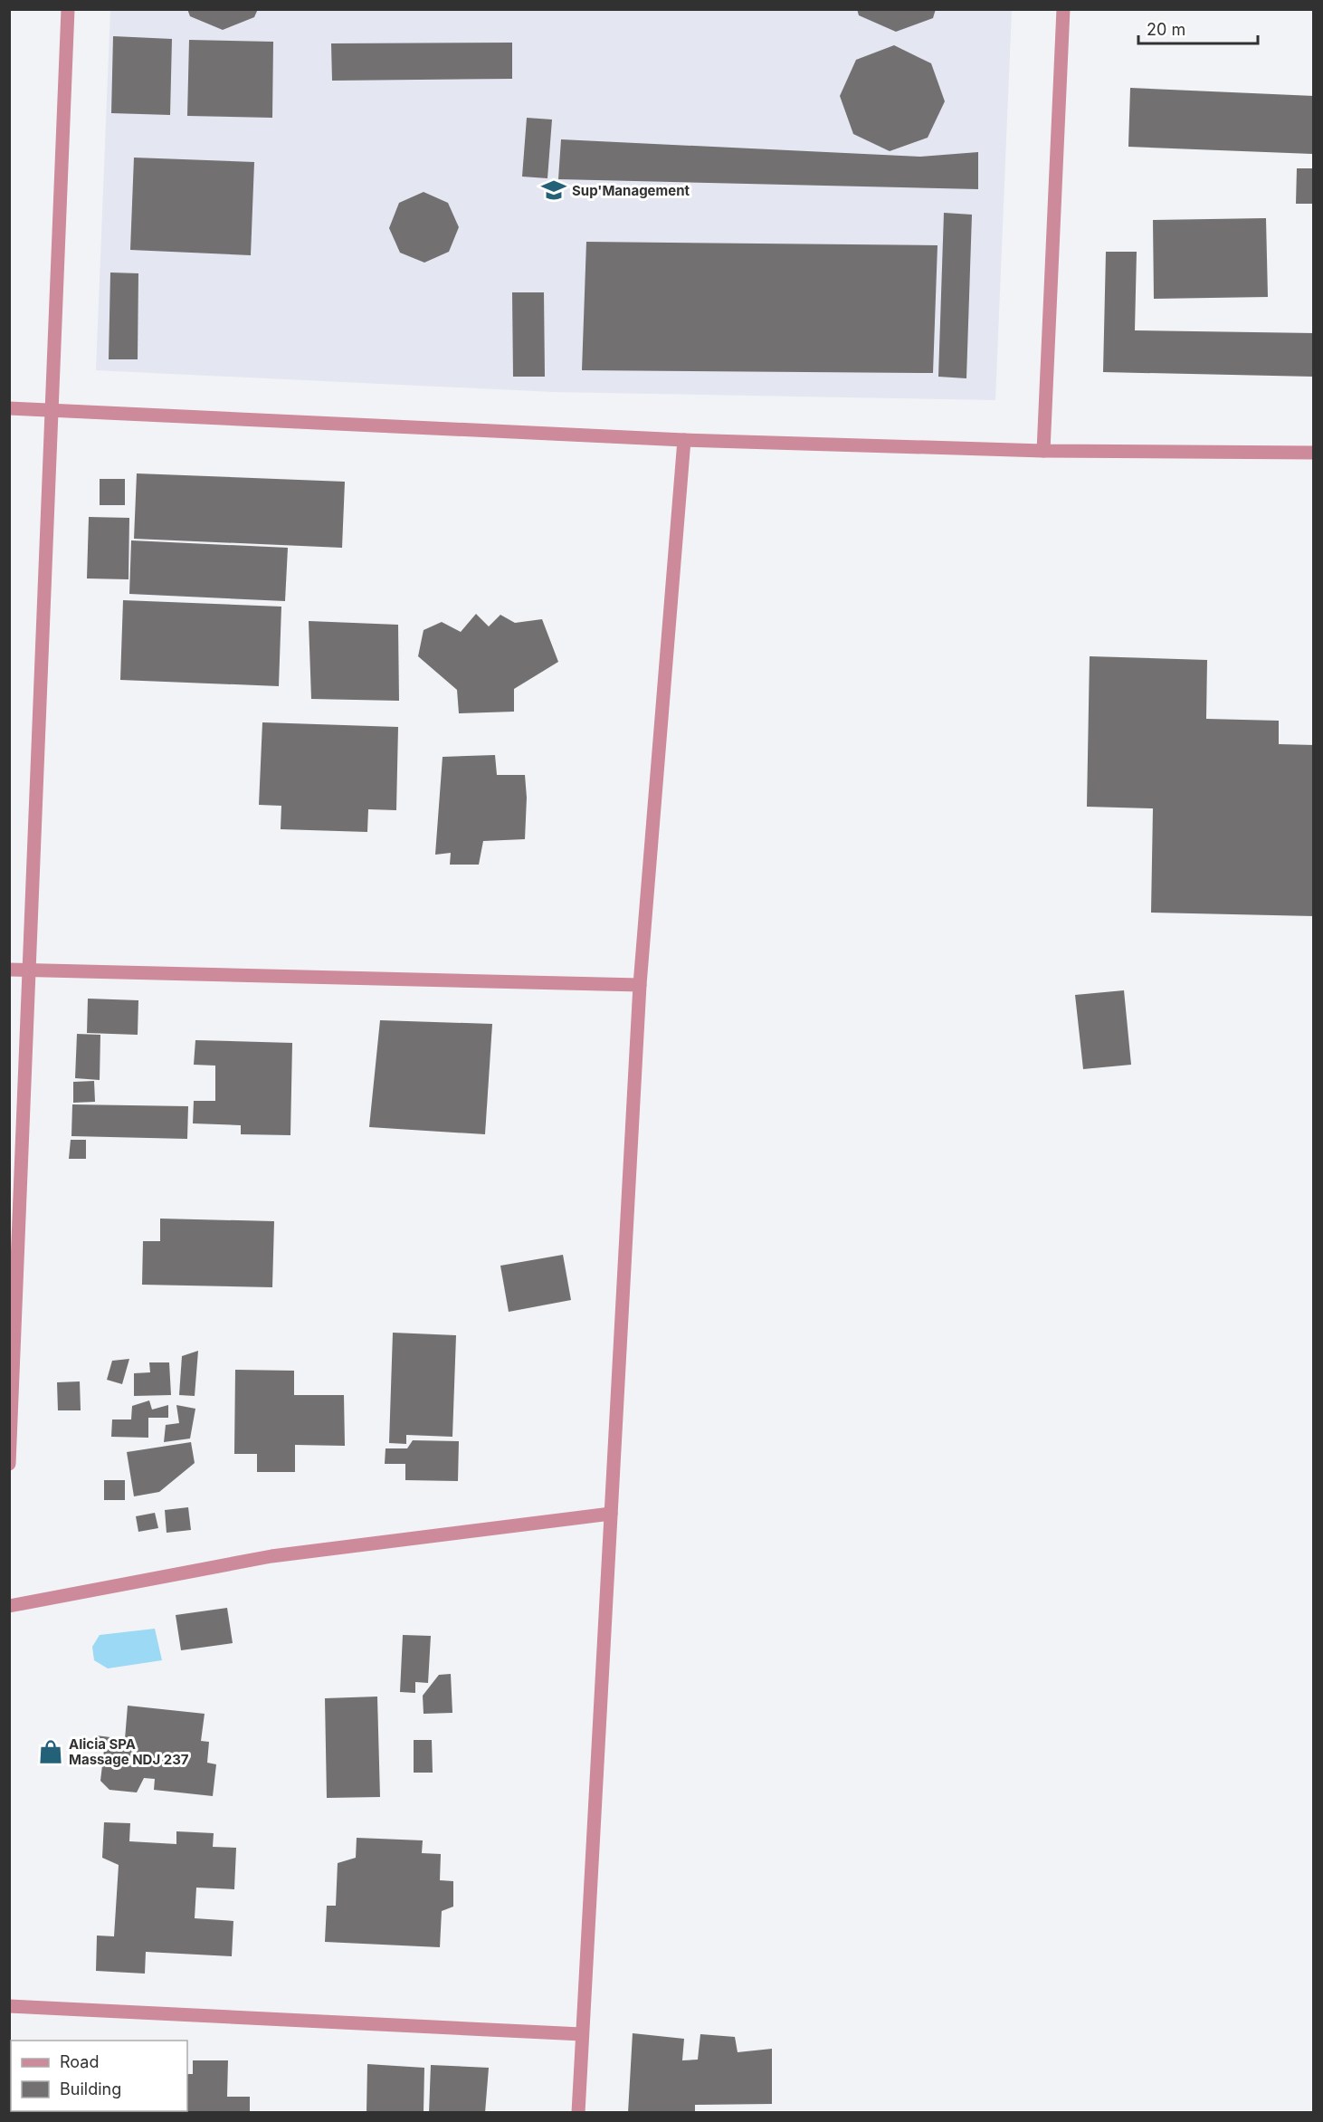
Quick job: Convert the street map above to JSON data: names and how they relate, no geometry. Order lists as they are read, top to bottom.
{
  "places": {
    "school or university": ["Sup'Management"],
    "shop": ["Alicia SPA Massage NDJ 237"]
  },
  "legend": ["Road", "Building"],
  "scale_bar": "20 m"
}
